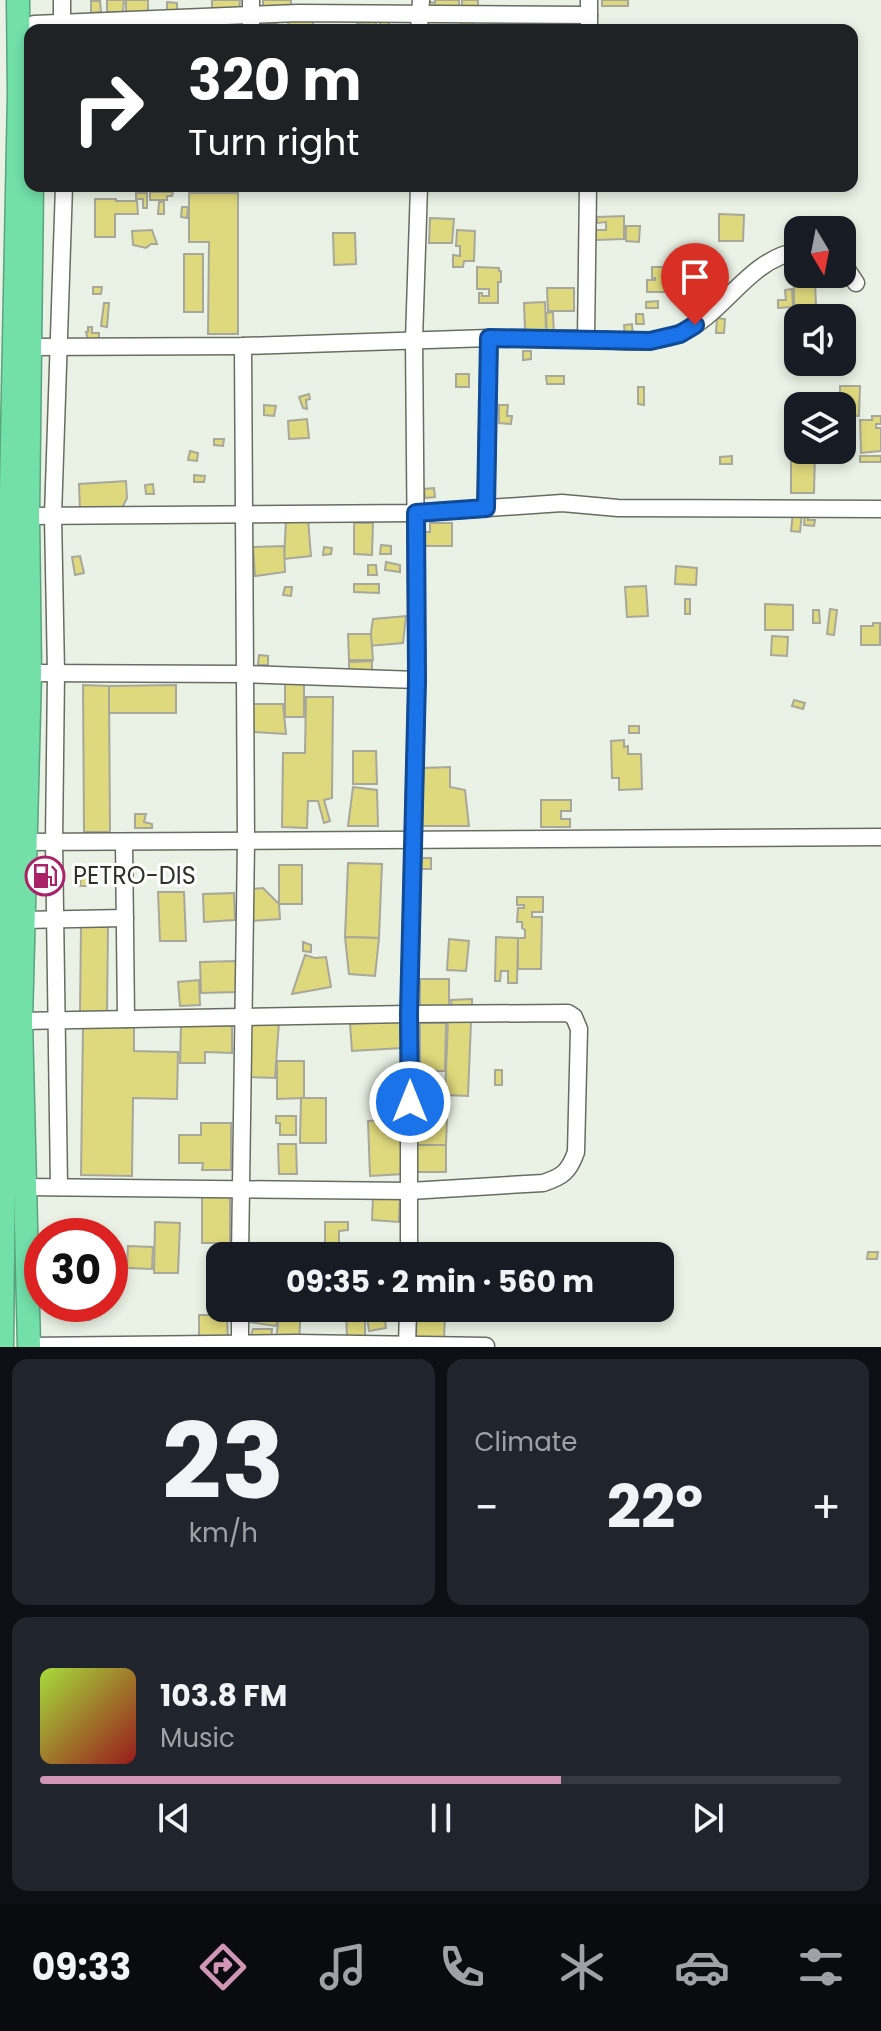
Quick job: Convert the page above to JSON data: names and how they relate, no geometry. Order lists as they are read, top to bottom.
{
  "places": {
    "fuel station": ["PETRO-DIS"]
  },
  "north": "bottom",
  "page": {
    "turn": ["320 m", "Turn right"],
    "limit": "30",
    "trip": "09:35 · 2 min · 560 m",
    "tile": [
      ["23", "km/h"],
      "Climate"
    ],
    "heat": ["−", "22°", "+"],
    "song": ["103.8 FM", "Music"],
    "tabs": "09:33"
  }
}
